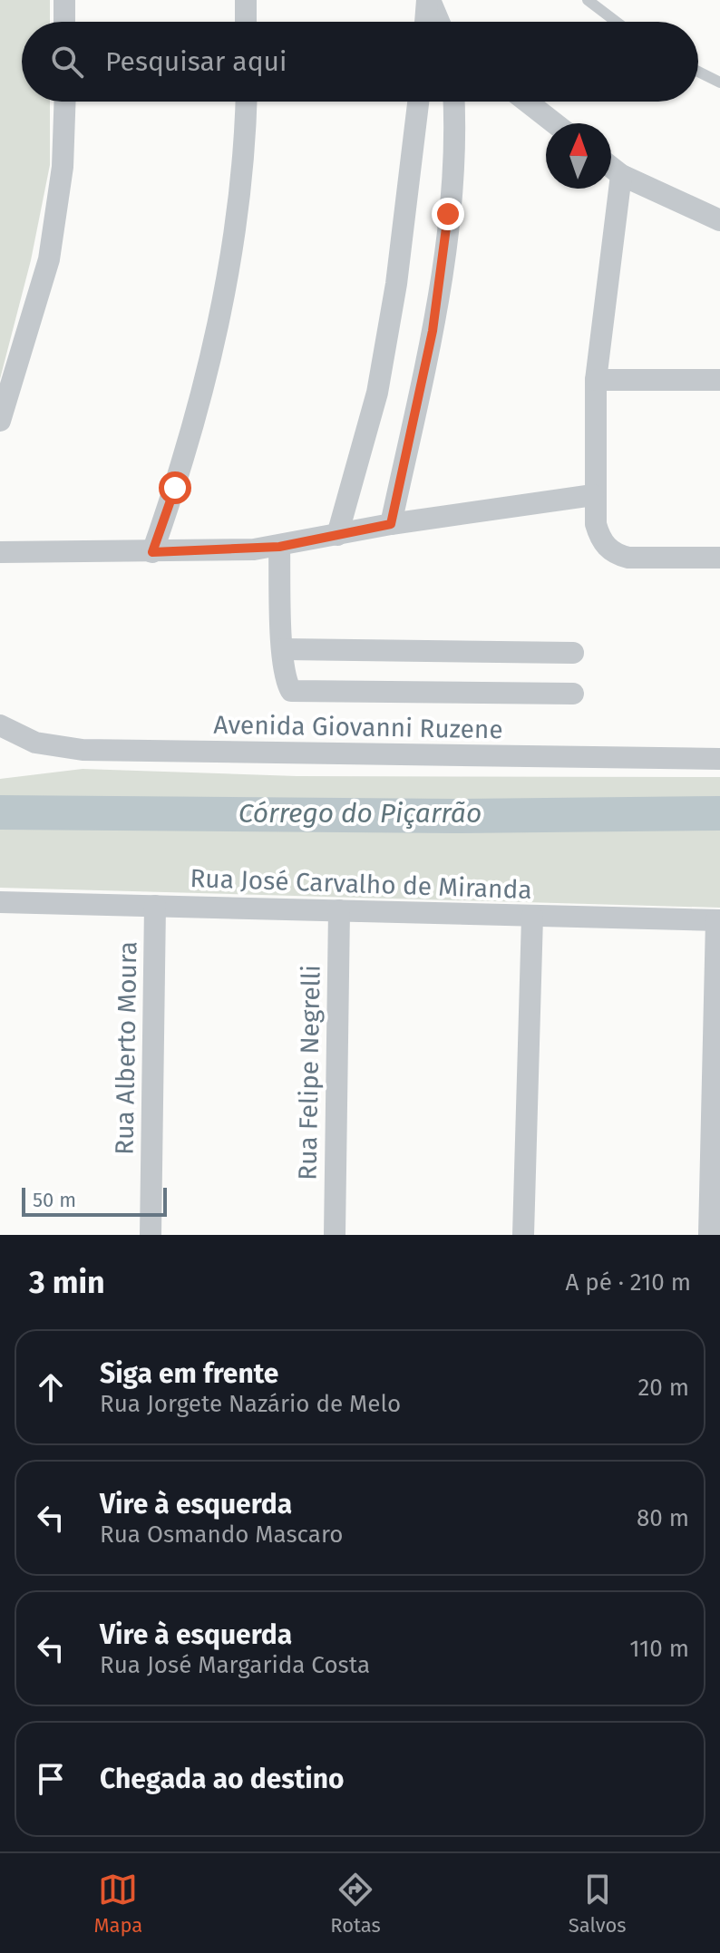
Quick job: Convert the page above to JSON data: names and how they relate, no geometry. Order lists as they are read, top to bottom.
{
  "streets": {
    "street": [
      "Avenida Giovanni Ruzene",
      "Rua José Carvalho de Miranda",
      "Rua Alberto Moura",
      "Rua Felipe Negrelli"
    ]
  },
  "crossings": [
    ["Rua José Carvalho de Miranda", "Rua Alberto Moura"],
    ["Rua José Carvalho de Miranda", "Rua Felipe Negrelli"]
  ],
  "water": ["Córrego do Piçarrão"],
  "scale_bar": "50 m",
  "north": "top",
  "page": {
    "search": "Pesquisar aqui",
    "scale": "50 m",
    "heading": ["3 min", "A pé · 210 m"],
    "list": [
      ["Siga em frente", "Rua Jorgete Nazário de Melo", "20 m"],
      ["Vire à esquerda", "Rua Osmando Mascaro", "80 m"],
      ["Vire à esquerda", "Rua José Margarida Costa", "110 m"],
      "Chegada ao destino"
    ],
    "nav": ["Mapa", "Rotas", "Salvos"]
  }
}
